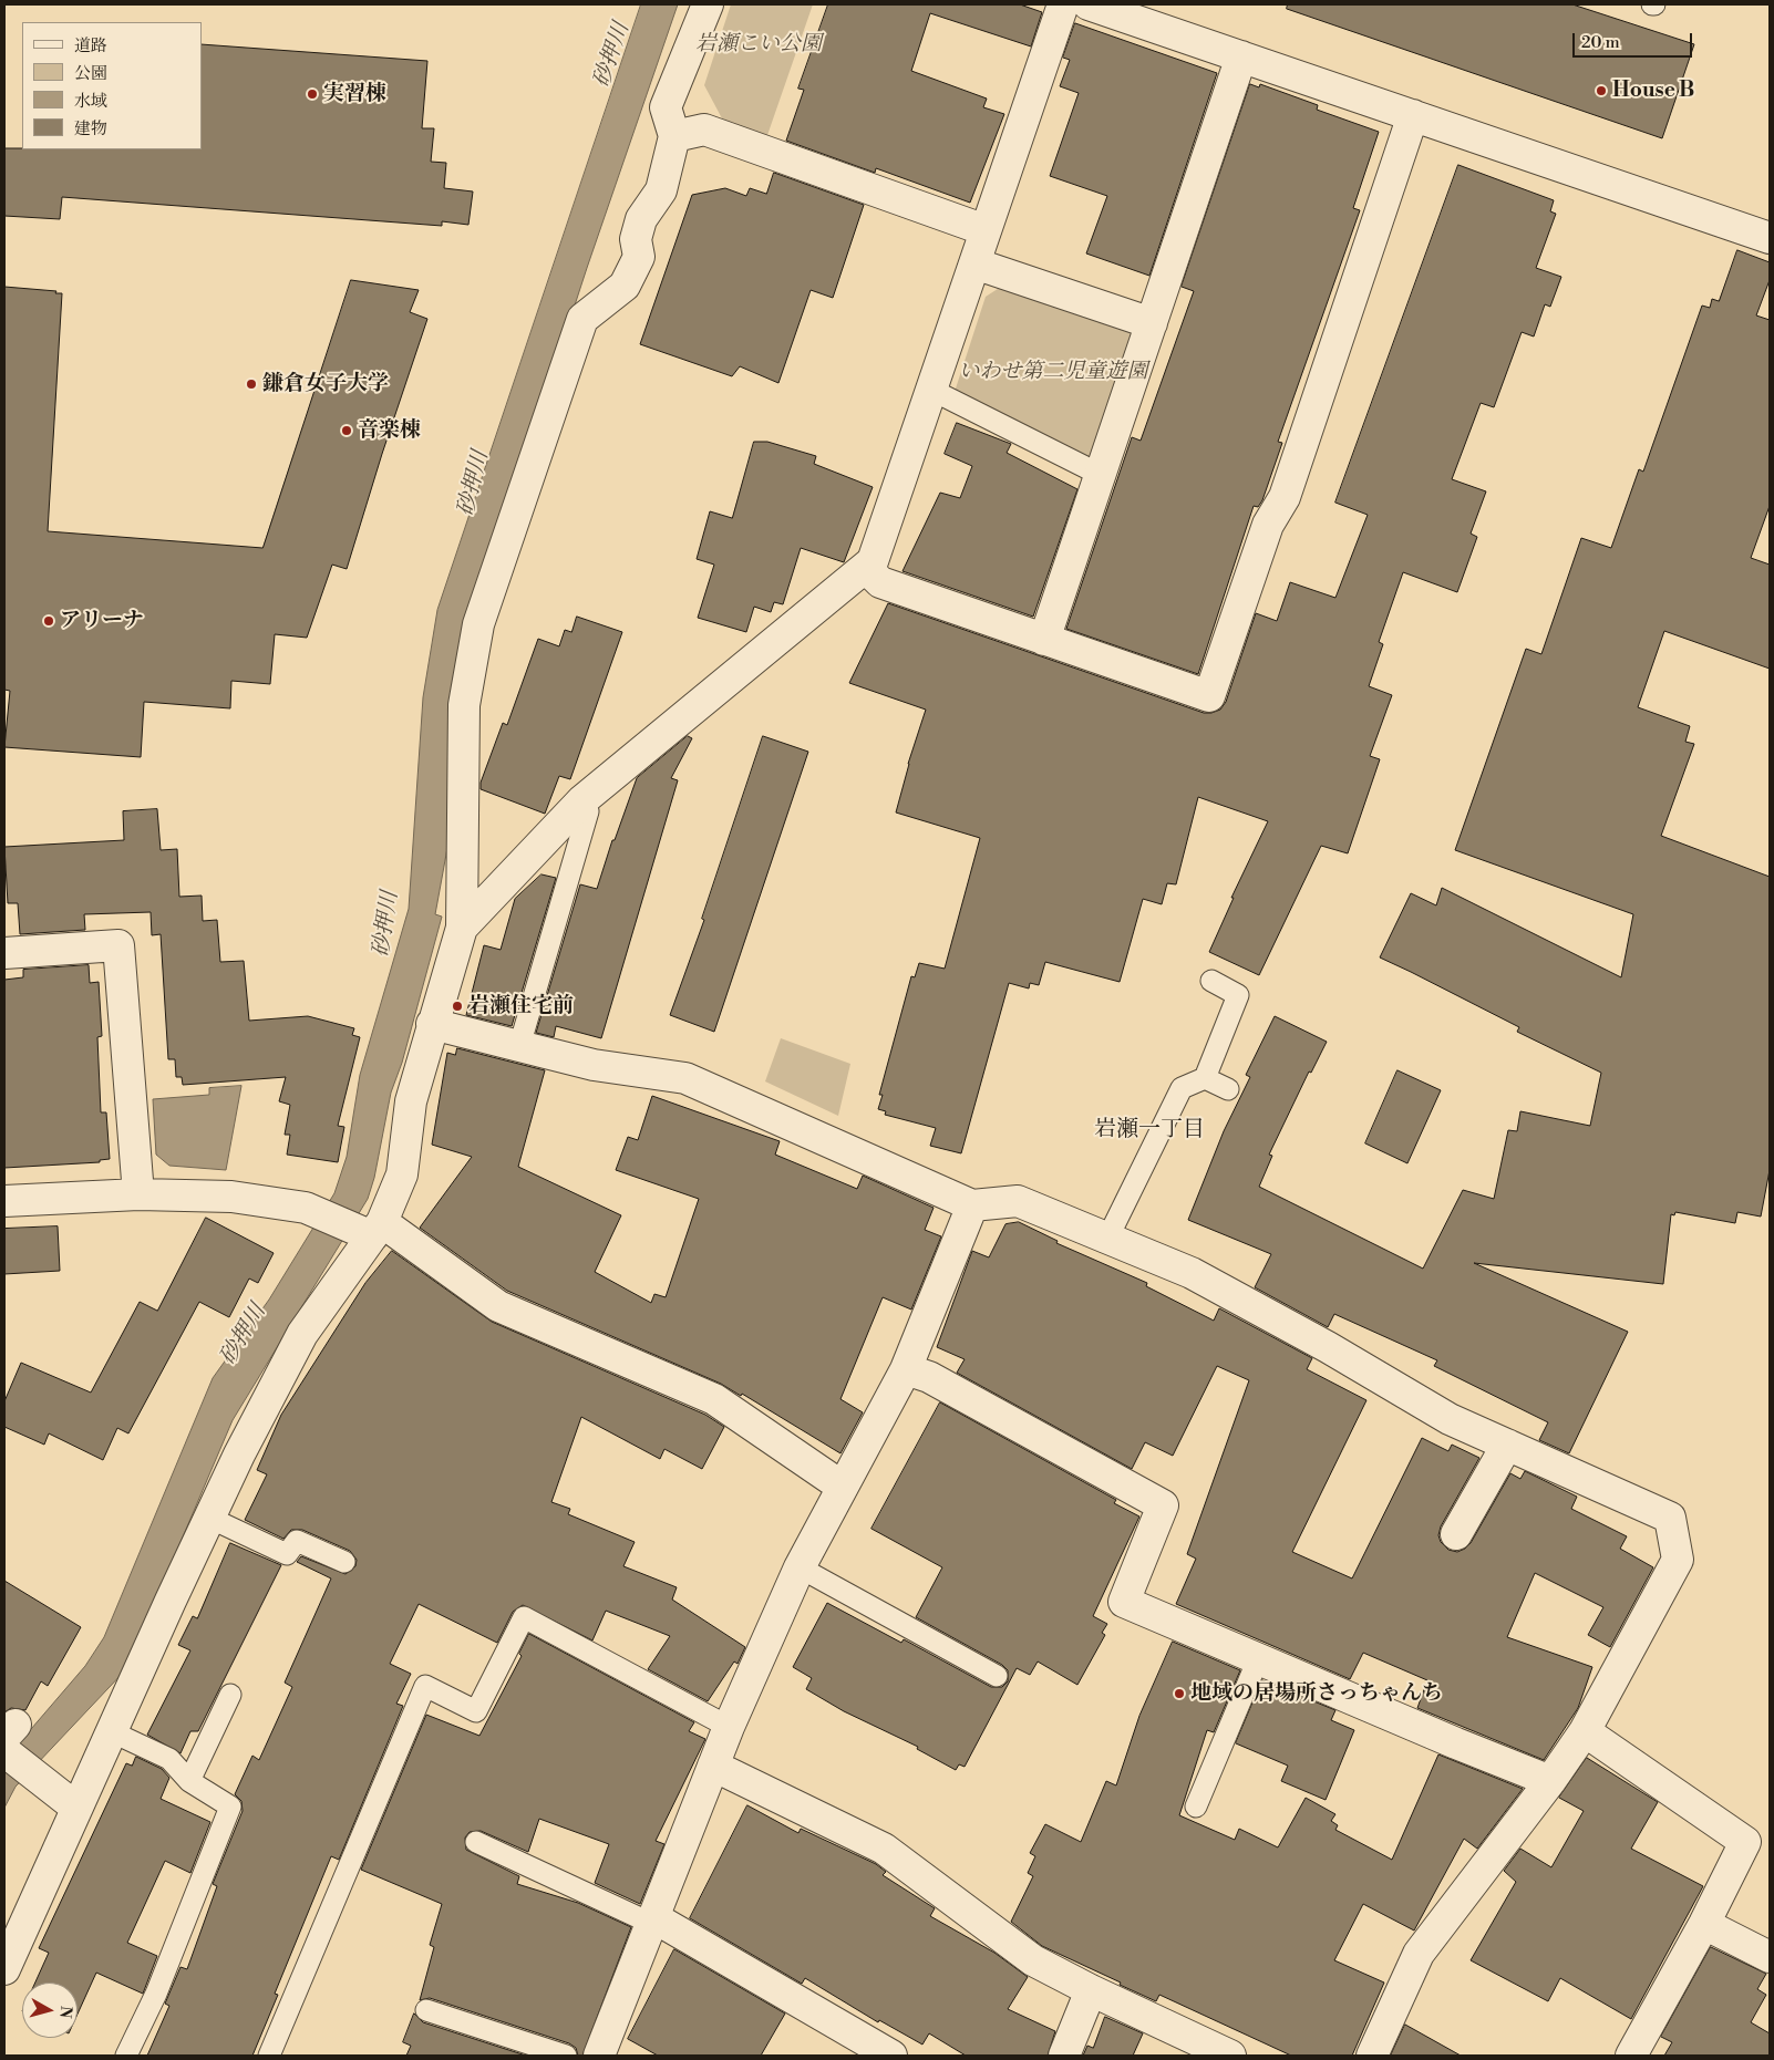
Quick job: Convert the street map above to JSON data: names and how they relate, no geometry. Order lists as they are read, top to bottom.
{
  "districts": ["岩瀬一丁目"],
  "water": ["砂押川"],
  "parks": ["岩瀬こい公園", "いわせ第二児童遊園"],
  "places": [
    "House B",
    "実習棟",
    "鎌倉女子大学",
    "音楽棟",
    "アリーナ",
    "岩瀬住宅前",
    "地域の居場所さっちゃんち"
  ],
  "legend": [
    "道路",
    "公園",
    "水域",
    "建物"
  ],
  "scale_bar": "20 m",
  "north": "right"
}
